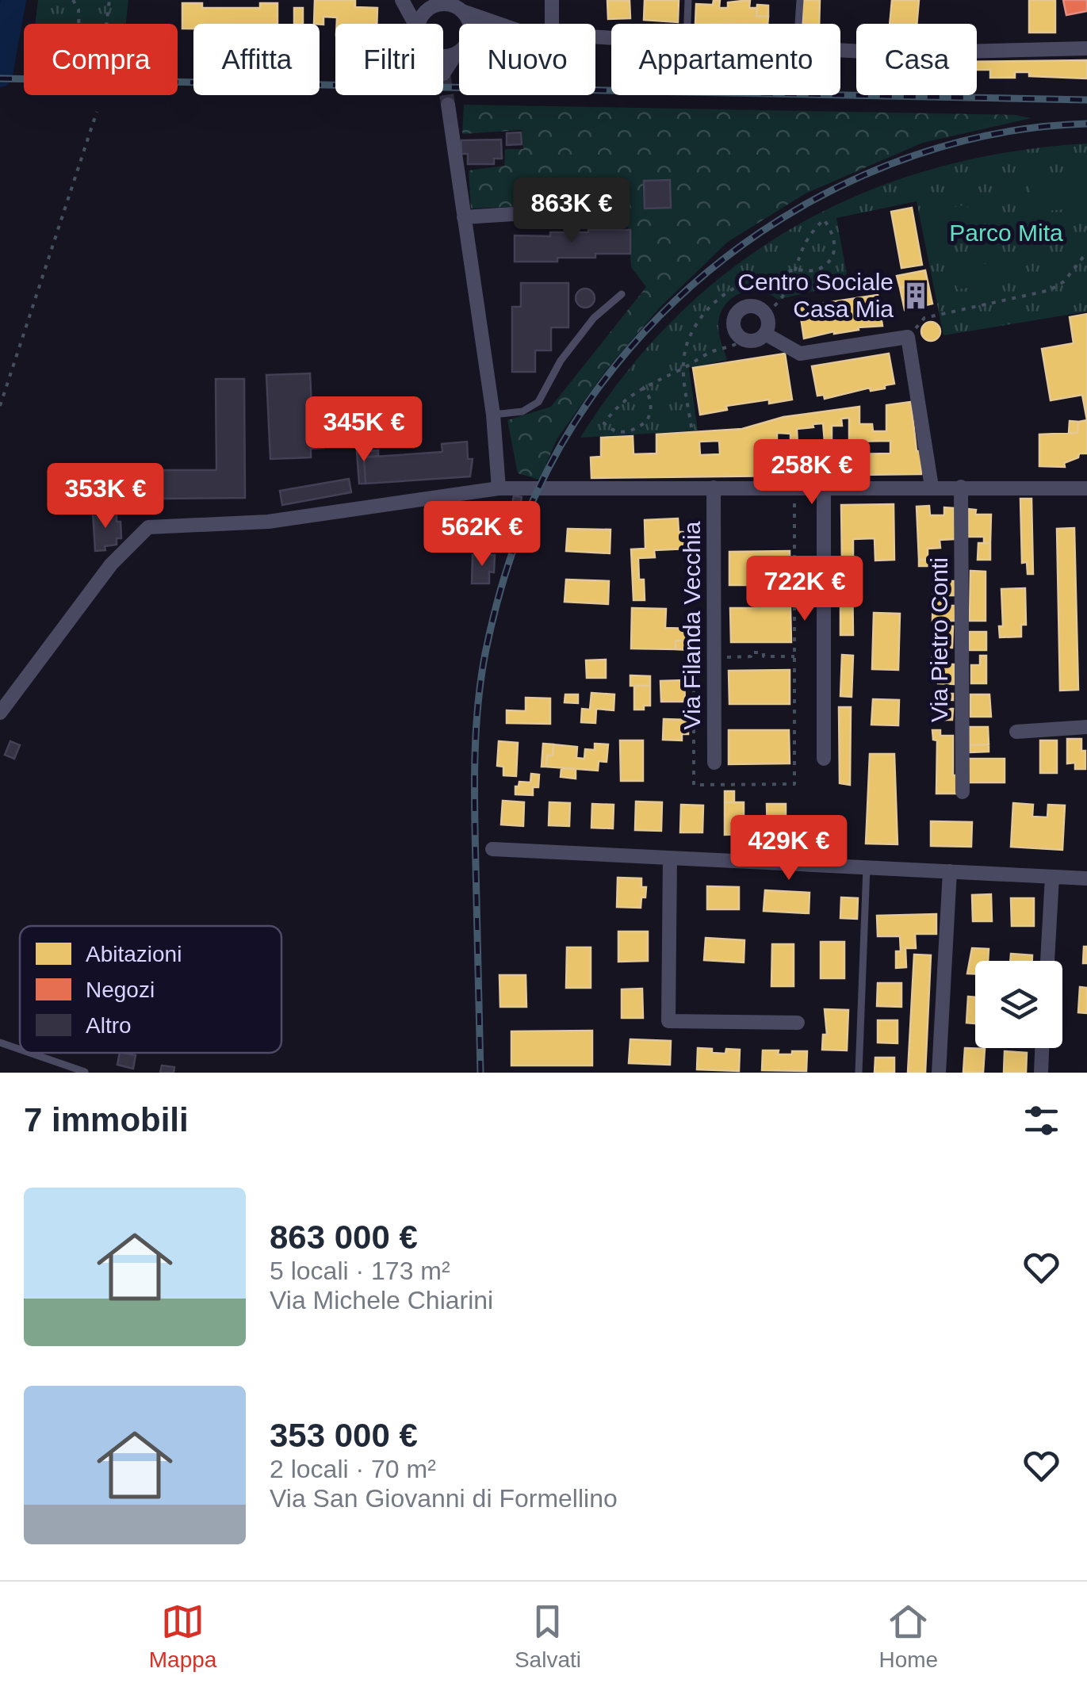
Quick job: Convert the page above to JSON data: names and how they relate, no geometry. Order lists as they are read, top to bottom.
{
  "streets": {
    "street": ["Via Filanda Vecchia", "Via Pietro Conti"]
  },
  "crossings": [
    ["Via Filanda Vecchia", "Via Pietro Conti"]
  ],
  "parks": ["Parco Mita"],
  "places": {
    "building": ["Centro Sociale Casa Mia"]
  },
  "legend": ["Abitazioni", "Negozi", "Altro"],
  "page": {
    "chip": [
      "Compra",
      "Affitta",
      "Filtri",
      "Nuovo",
      "Appartamento",
      "Casa"
    ],
    "price": [
      "863K €",
      "345K €",
      "258K €",
      "353K €",
      "562K €",
      "722K €",
      "429K €"
    ],
    "heading": "7 immobili",
    "list": [
      {
        "name": "863 000 €",
        "note": "5 locali · 173 m² · Via Michele Chiarini"
      },
      {
        "name": "353 000 €",
        "note": "2 locali · 70 m² · Via San Giovanni di Formellino"
      }
    ],
    "tabs": ["Mappa", "Salvati", "Home"]
  }
}
